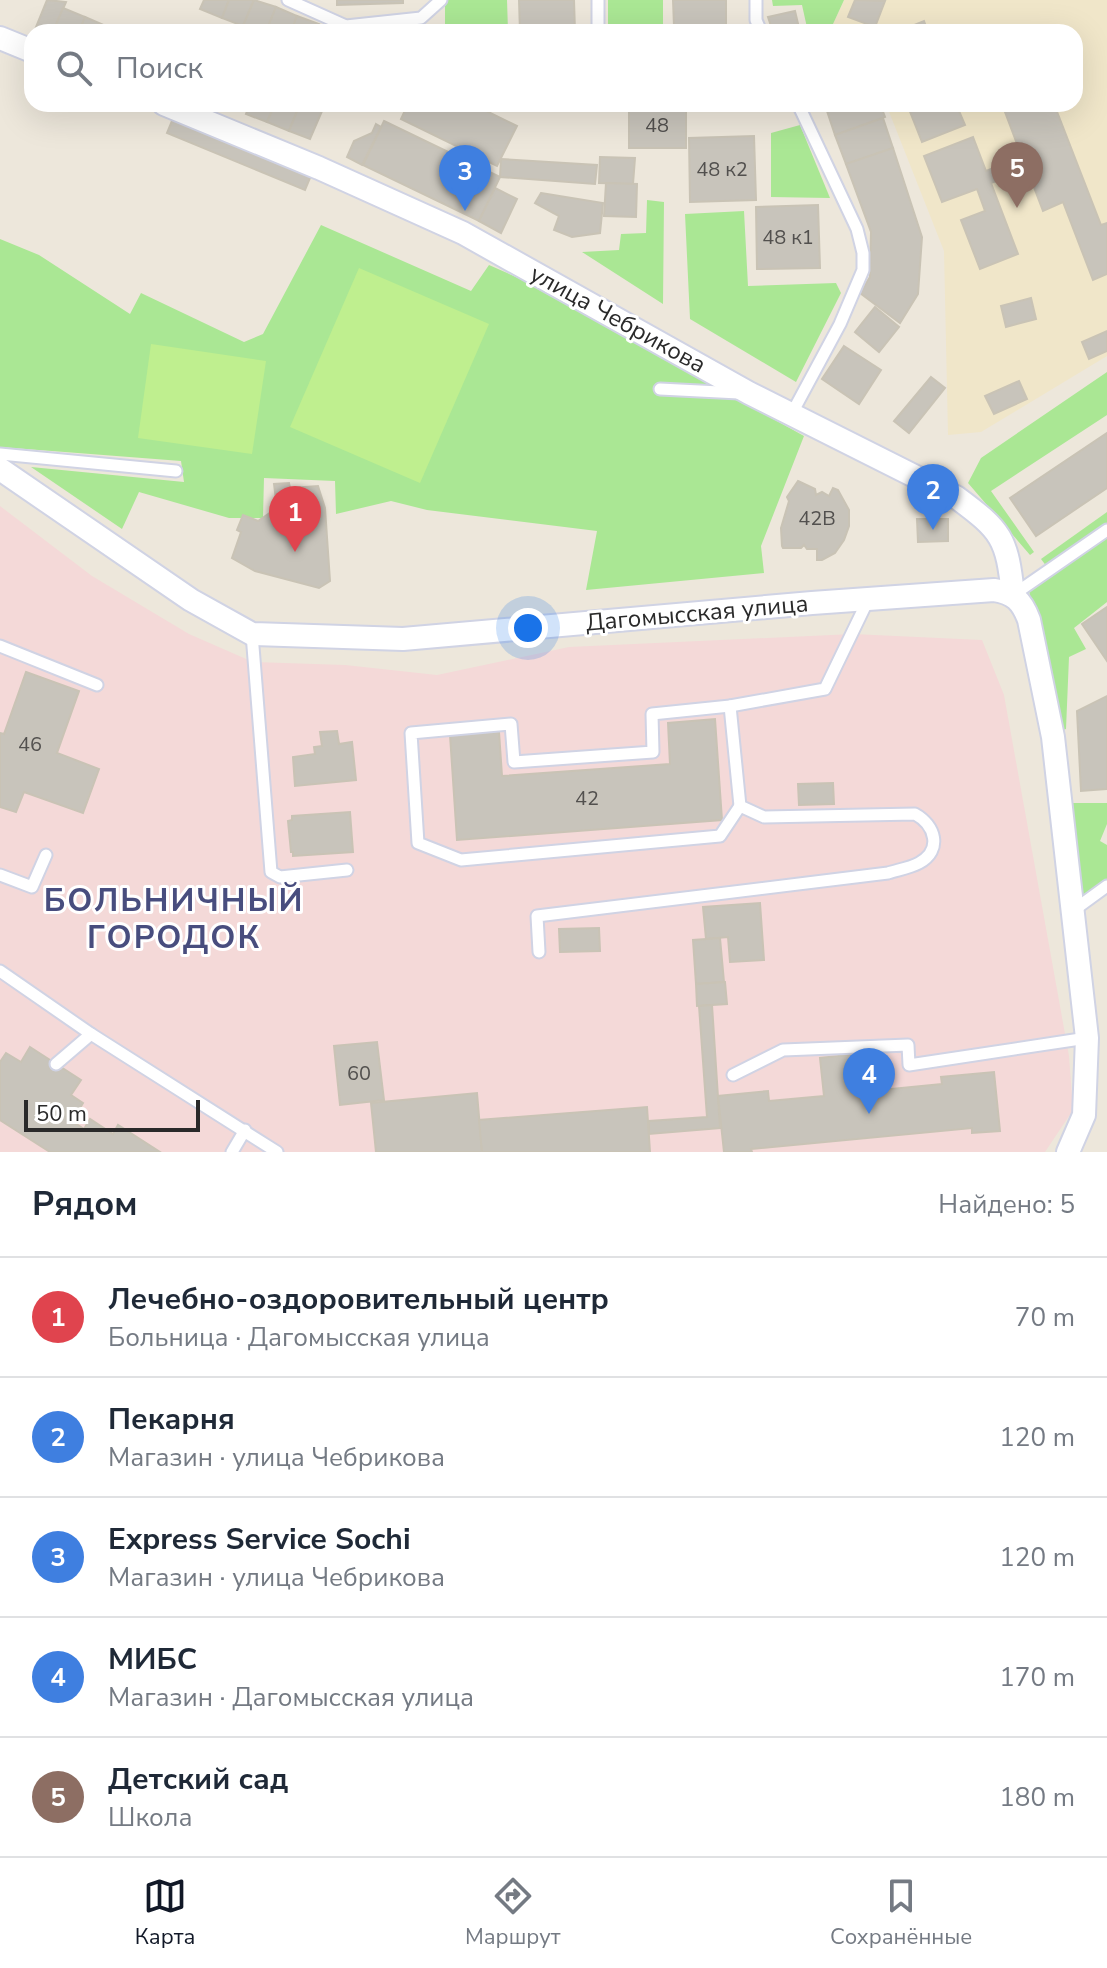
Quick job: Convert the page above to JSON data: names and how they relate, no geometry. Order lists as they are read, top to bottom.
{
  "streets": {
    "street": ["улица Чебрикова", "Дагомысская улица"]
  },
  "crossings": [
    ["улица Чебрикова", "Дагомысская улица"]
  ],
  "districts": ["БОЛЬНИЧНЫЙ ГОРОДОК"],
  "house_numbers": [
    "48",
    "48 к2",
    "48 к1",
    "42В",
    "46",
    "42",
    "60"
  ],
  "scale_bar": "50 m",
  "page": {
    "search": "Поиск",
    "pins": [
      "5",
      "3",
      "2",
      "1",
      "4"
    ],
    "scale": "50 m",
    "heading": ["Рядом", "Найдено: 5"],
    "list": [
      {
        "mark": "1",
        "name": "Лечебно-оздоровительный центр",
        "note": "Больница · Дагомысская улица",
        "value": "70 m"
      },
      {
        "mark": "2",
        "name": "Пекарня",
        "note": "Магазин · улица Чебрикова",
        "value": "120 m"
      },
      {
        "mark": "3",
        "name": "Express Service Sochi",
        "note": "Магазин · улица Чебрикова",
        "value": "120 m"
      },
      {
        "mark": "4",
        "name": "МИБС",
        "note": "Магазин · Дагомысская улица",
        "value": "170 m"
      },
      {
        "mark": "5",
        "name": "Детский сад",
        "note": "Школа",
        "value": "180 m"
      }
    ],
    "nav": ["Карта", "Маршрут", "Сохранённые"]
  }
}
